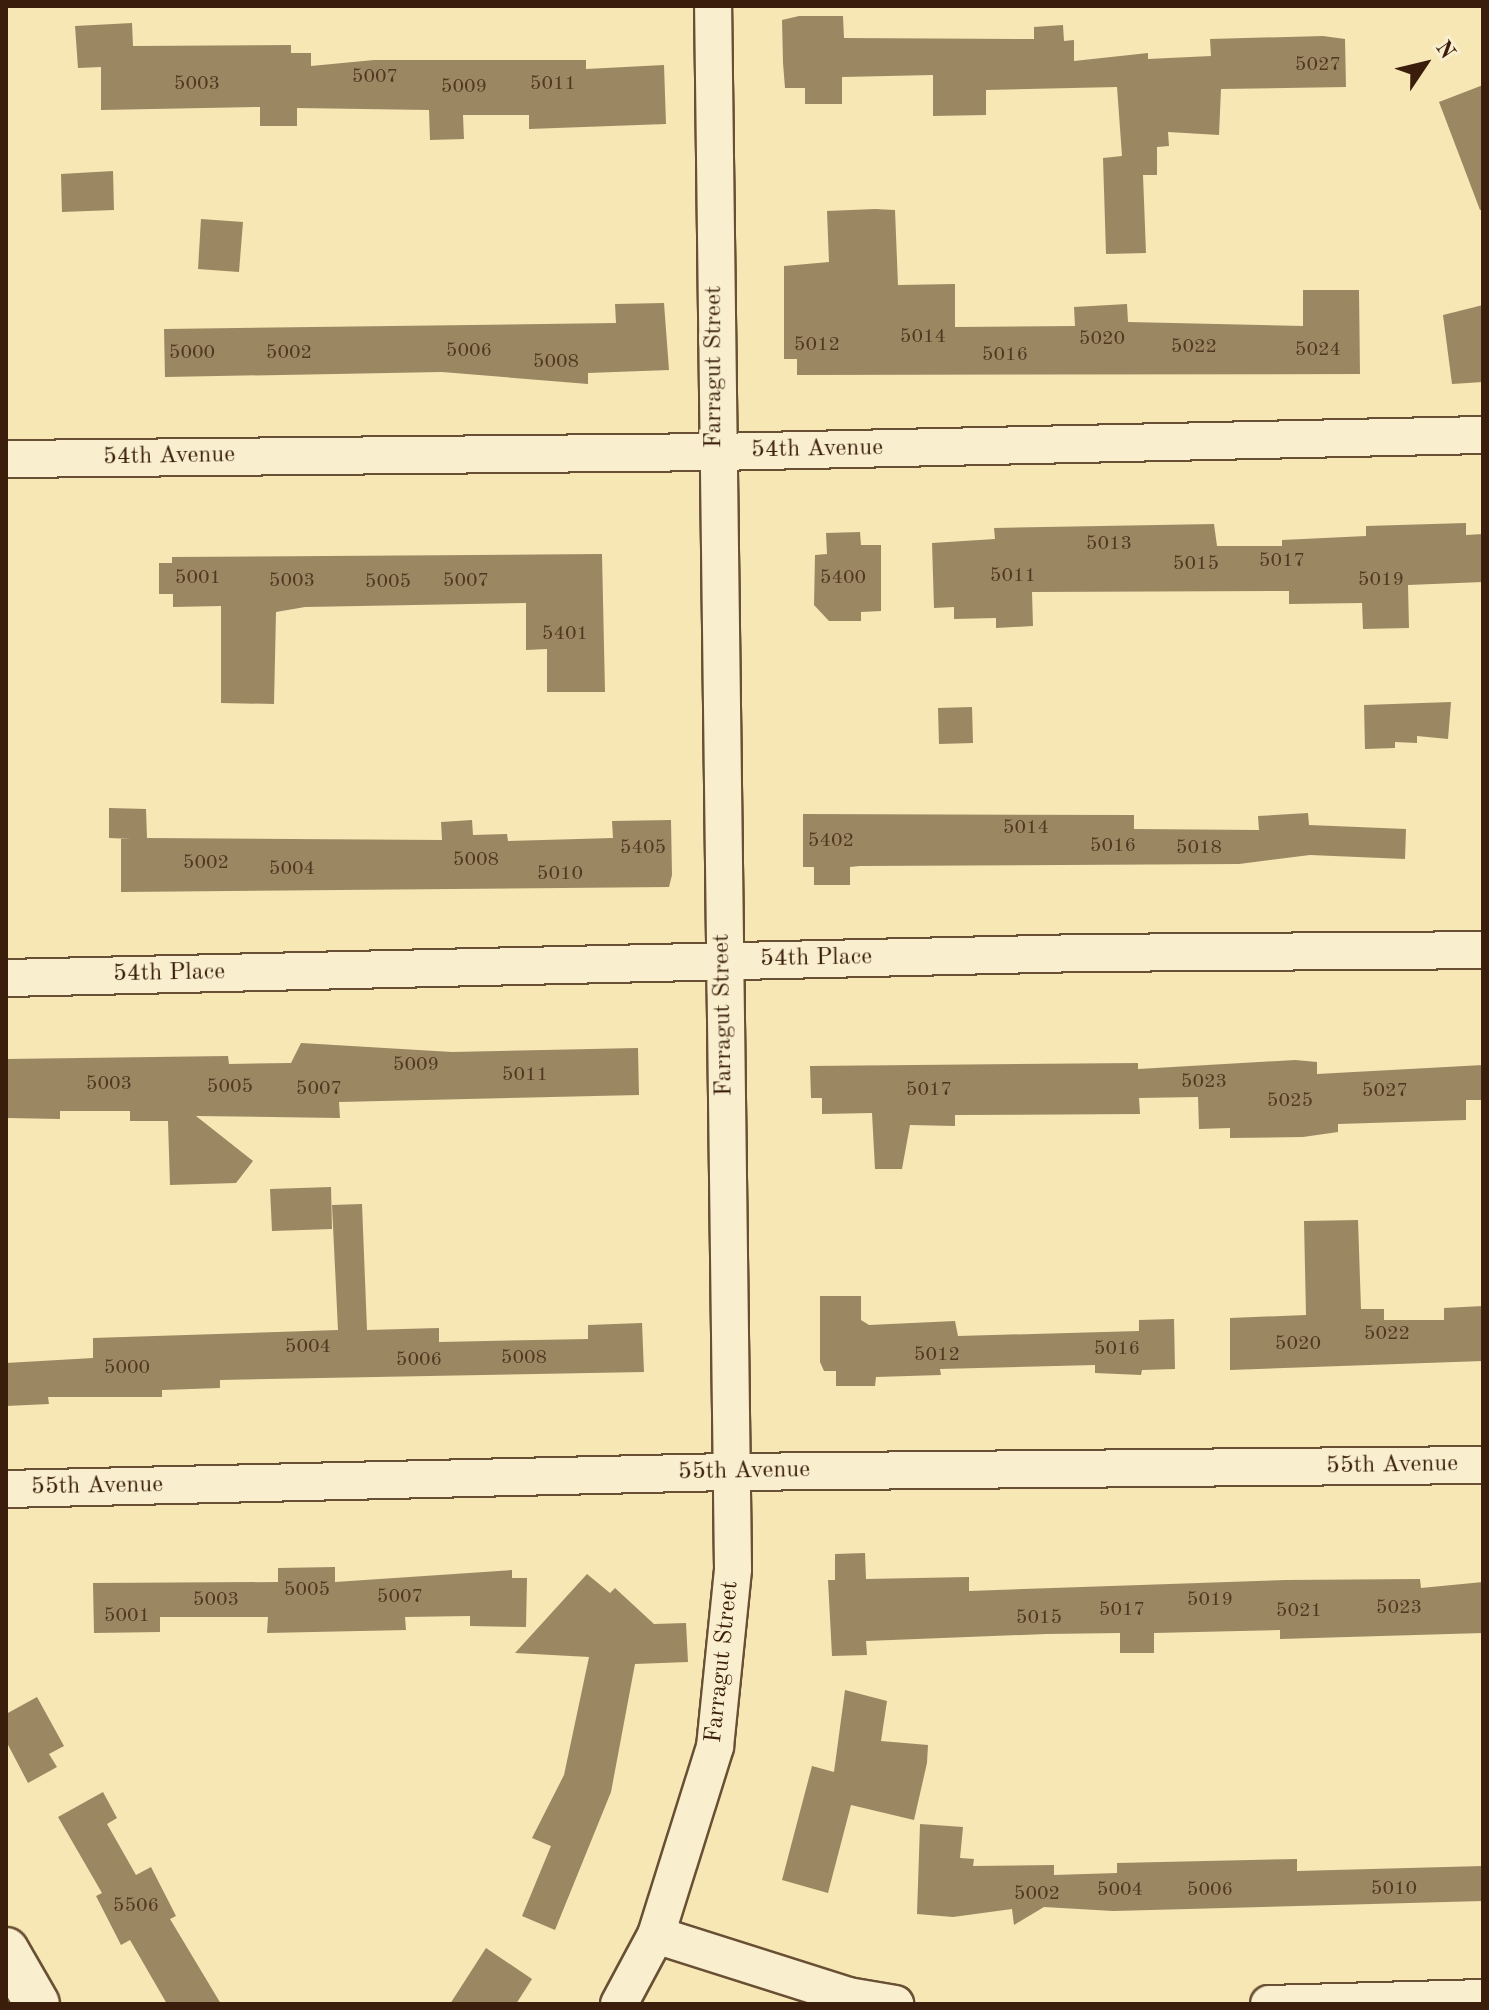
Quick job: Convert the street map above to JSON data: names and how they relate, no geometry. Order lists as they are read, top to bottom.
{
  "streets": {
    "street": [
      "Farragut Street",
      "54th Avenue",
      "54th Place",
      "55th Avenue"
    ]
  },
  "crossings": [
    ["Farragut Street", "54th Avenue"],
    ["Farragut Street", "54th Place"],
    ["Farragut Street", "55th Avenue"]
  ],
  "house_numbers": [
    "5027",
    "5007",
    "5003",
    "5011",
    "5009",
    "5014",
    "5020",
    "5012",
    "5022",
    "5024",
    "5006",
    "5000",
    "5002",
    "5016",
    "5008",
    "5013",
    "5017",
    "5015",
    "5011",
    "5001",
    "5400",
    "5019",
    "5003",
    "5007",
    "5005",
    "5401",
    "5014",
    "5402",
    "5016",
    "5405",
    "5018",
    "5008",
    "5002",
    "5004",
    "5010",
    "5009",
    "5011",
    "5023",
    "5003",
    "5005",
    "5007",
    "5017",
    "5027",
    "5025",
    "5022",
    "5020",
    "5004",
    "5016",
    "5012",
    "5008",
    "5006",
    "5000",
    "5005",
    "5007",
    "5003",
    "5019",
    "5023",
    "5017",
    "5021",
    "5001",
    "5015",
    "5010",
    "5004",
    "5006",
    "5002",
    "5506"
  ],
  "north": "top right"
}
